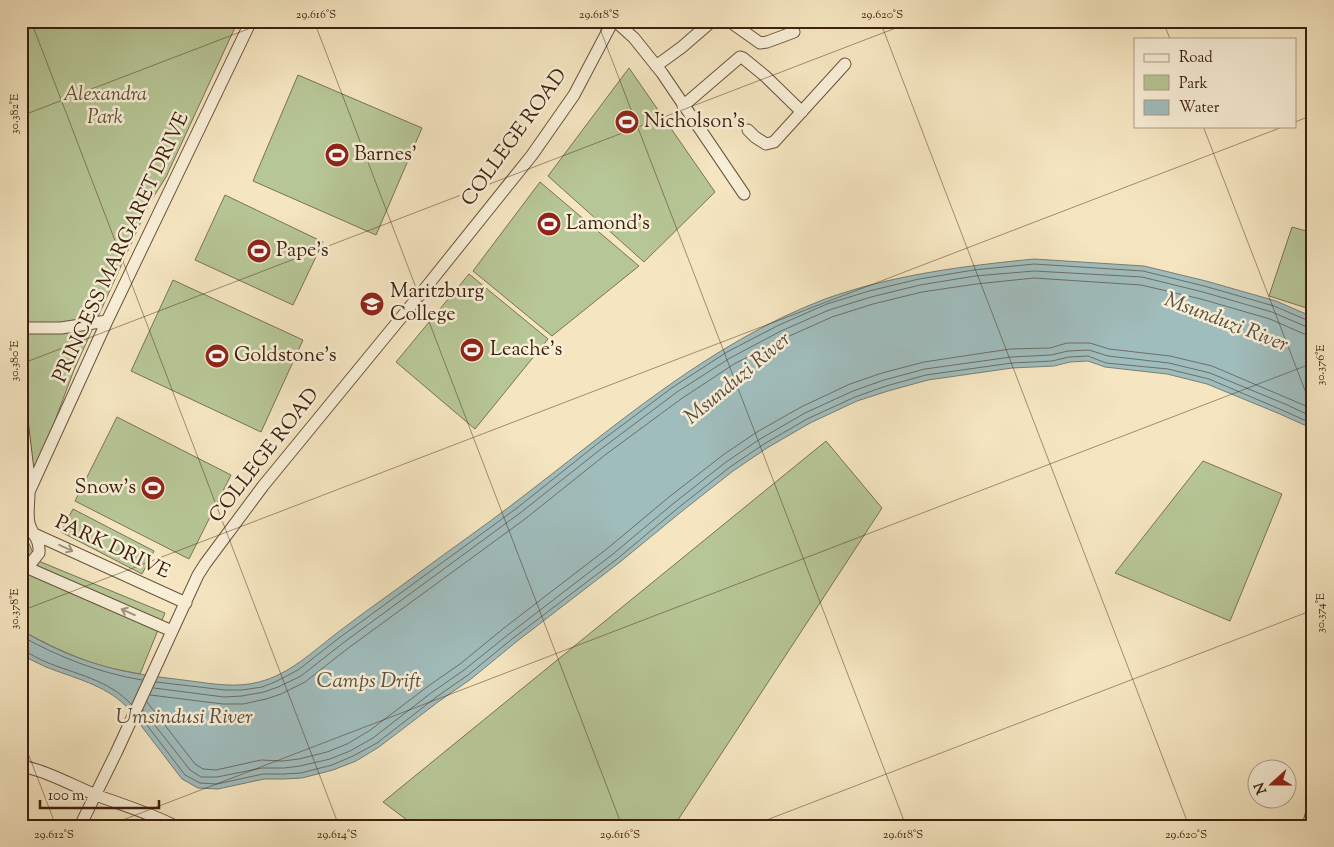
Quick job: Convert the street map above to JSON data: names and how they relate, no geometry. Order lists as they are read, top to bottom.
{
  "streets": {
    "street": ["COLLEGE ROAD", "PRINCESS MARGARET DRIVE", "PARK DRIVE"]
  },
  "crossings": [
    ["COLLEGE ROAD", "PARK DRIVE"],
    ["PRINCESS MARGARET DRIVE", "PARK DRIVE"]
  ],
  "water": ["Msunduzi River", "Camps Drift", "Umsindusi River"],
  "parks": ["Alexandra Park"],
  "places": {
    "sports": [
      "Nicholson's",
      "Barnes'",
      "Lamond's",
      "Pape's",
      "Leache's",
      "Goldstone's",
      "Snow's"
    ],
    "school or university": ["Maritzburg College"]
  },
  "legend": ["Road", "Park", "Water"],
  "scale_bar": "100 m",
  "north": "left",
  "coordinates": [
    "29.616°S",
    "29.618°S",
    "29.620°S",
    "30.382°E",
    "30.380°E",
    "30.376°E",
    "30.378°E",
    "30.374°E",
    "29.612°S",
    "29.614°S"
  ]
}
